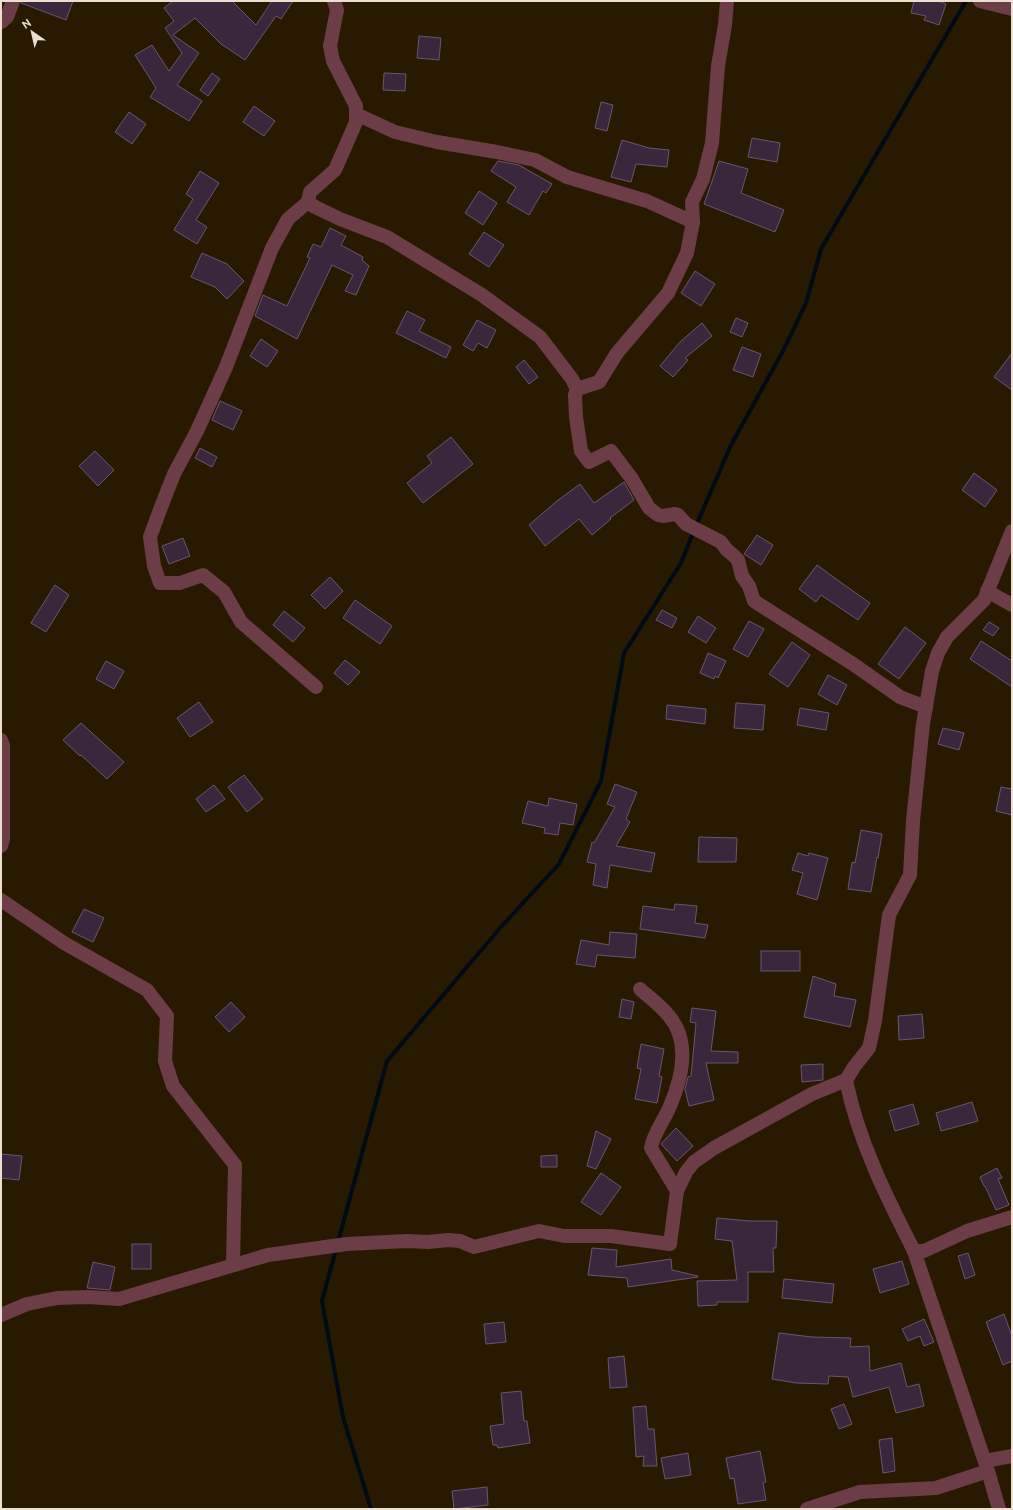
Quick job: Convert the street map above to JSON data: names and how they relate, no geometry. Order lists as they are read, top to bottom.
{
  "north": "top left"
}
